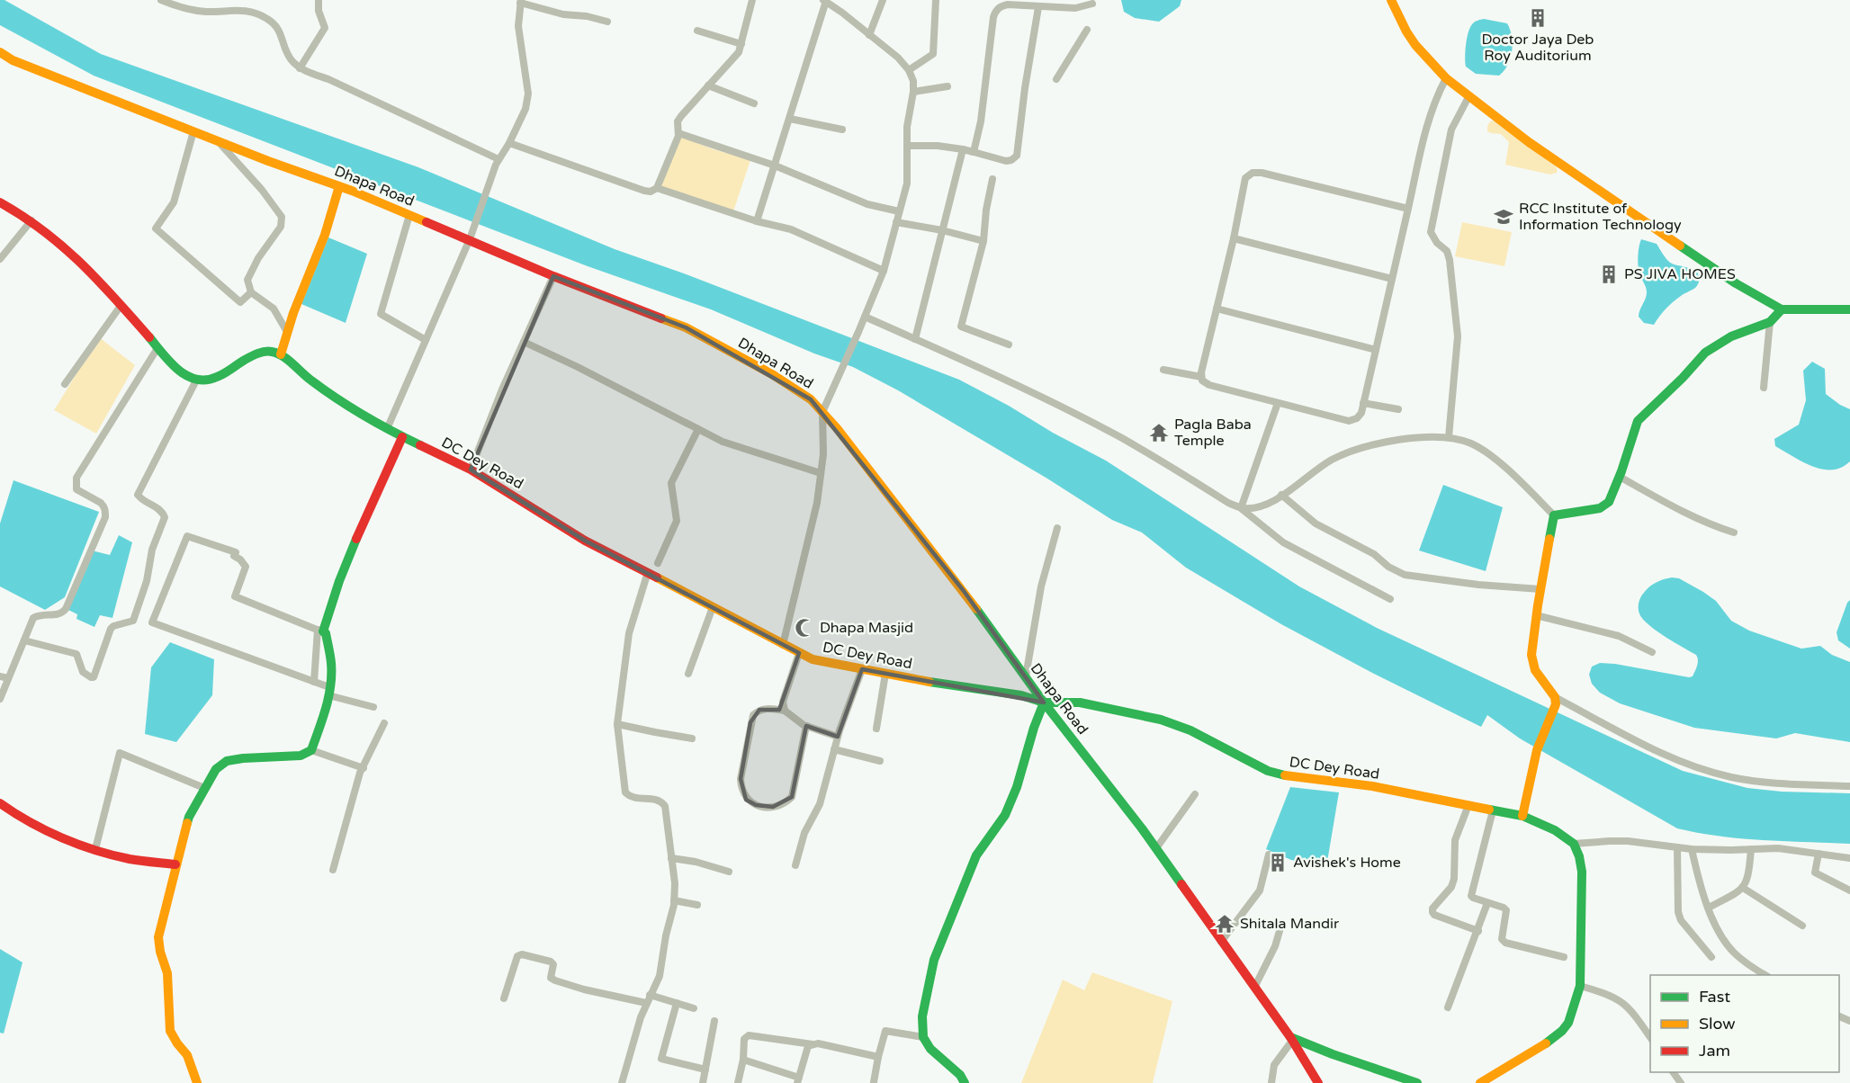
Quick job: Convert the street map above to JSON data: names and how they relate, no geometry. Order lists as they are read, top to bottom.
{
  "streets": {
    "street": ["Dhapa Road", "DC Dey Road"]
  },
  "crossings": [
    ["Dhapa Road", "DC Dey Road"]
  ],
  "places": {
    "building": ["Doctor Jaya Deb Roy Auditorium", "PS JIVA HOMES", "Avishek's Home"],
    "school or university": ["RCC Institute of Information Technology"],
    "temple": ["Pagla Baba Temple", "Shitala Mandir"],
    "mosque": ["Dhapa Masjid"]
  },
  "legend": ["Fast", "Slow", "Jam"]
}
